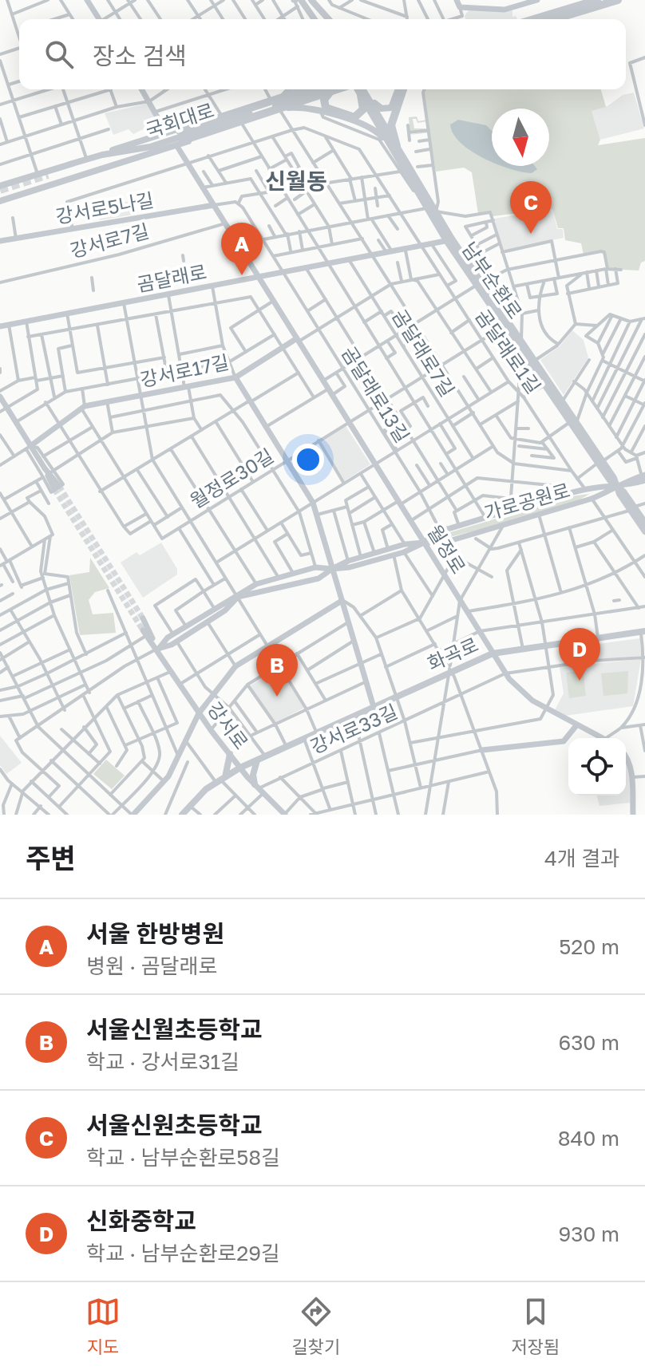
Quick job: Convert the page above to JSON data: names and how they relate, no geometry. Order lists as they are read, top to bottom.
{
  "streets": {
    "main road": ["국회대로", "남부순환로", "화곡로"],
    "street": [
      "강서로5나길",
      "강서로7길",
      "곰달래로",
      "곰달래로1길",
      "곰달래로7길",
      "강서로17길",
      "곰달래로13길",
      "월정로30길",
      "가로공원로",
      "월정로",
      "강서로",
      "강서로33길"
    ]
  },
  "crossings": [
    ["강서로5나길", "월정로"],
    ["강서로7길", "월정로"],
    ["곰달래로", "남부순환로"],
    ["곰달래로", "곰달래로1길"],
    ["곰달래로", "곰달래로7길"],
    ["곰달래로", "곰달래로13길"],
    ["곰달래로", "월정로"],
    ["남부순환로", "월정로30길"],
    ["남부순환로", "가로공원로"],
    ["곰달래로1길", "월정로30길"],
    ["곰달래로1길", "가로공원로"],
    ["곰달래로7길", "월정로30길"],
    ["강서로17길", "월정로"],
    ["곰달래로13길", "월정로30길"],
    ["곰달래로13길", "가로공원로"],
    ["월정로30길", "월정로"],
    ["가로공원로", "월정로"],
    ["가로공원로", "강서로"],
    ["월정로", "화곡로"],
    ["월정로", "강서로33길"],
    ["화곡로", "강서로"],
    ["강서로", "강서로33길"]
  ],
  "districts": ["신월동"],
  "north": "bottom",
  "page": {
    "search": "장소 검색",
    "pins": [
      "C",
      "A",
      "D",
      "B"
    ],
    "heading": ["주변", "4개 결과"],
    "list": [
      {
        "mark": "A",
        "name": "서울 한방병원",
        "note": "병원 · 곰달래로",
        "value": "520 m"
      },
      {
        "mark": "B",
        "name": "서울신월초등학교",
        "note": "학교 · 강서로31길",
        "value": "630 m"
      },
      {
        "mark": "C",
        "name": "서울신원초등학교",
        "note": "학교 · 남부순환로58길",
        "value": "840 m"
      },
      {
        "mark": "D",
        "name": "신화중학교",
        "note": "학교 · 남부순환로29길",
        "value": "930 m"
      }
    ],
    "nav": ["지도", "길찾기", "저장됨"]
  }
}
